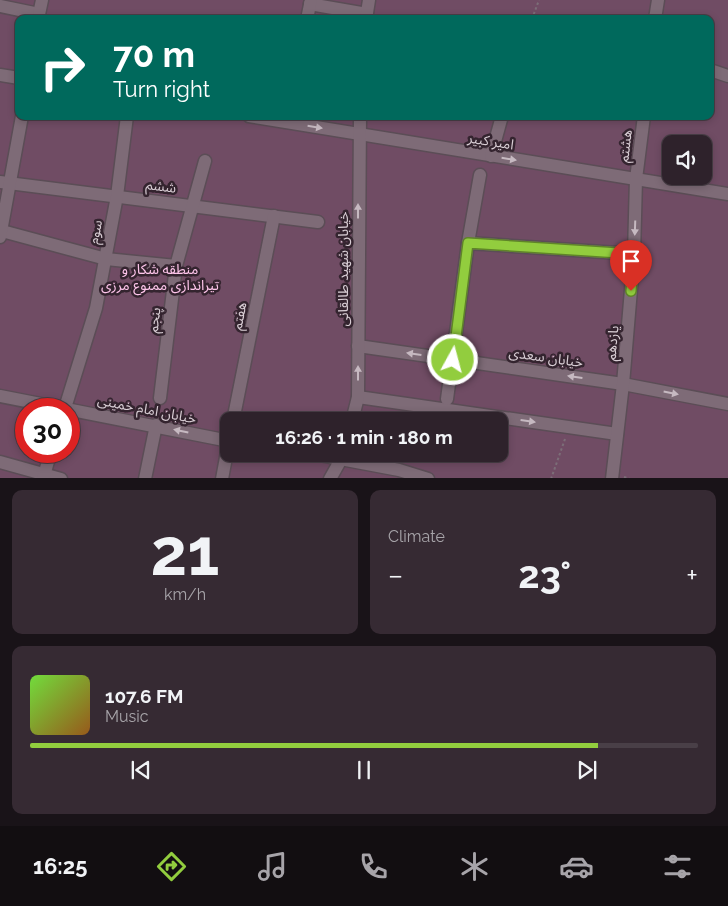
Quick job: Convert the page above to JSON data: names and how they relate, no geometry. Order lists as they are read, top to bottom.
{
  "streets": {
    "street": [
      "امیر کبیر",
      "هشتم",
      "ششم",
      "سوم",
      "خیابان شهيد طالقانی",
      "هفتم",
      "پنجم",
      "یازدهم",
      "خیابان سعدی",
      "خیابان امام خمینی"
    ]
  },
  "crossings": [
    ["امیر کبیر", "هشتم"],
    ["امیر کبیر", "خیابان شهيد طالقانی"],
    ["امیر کبیر", "یازدهم"],
    ["هشتم", "یازدهم"],
    ["ششم", "سوم"],
    ["ششم", "هفتم"],
    ["ششم", "پنجم"],
    ["خیابان شهيد طالقانی", "خیابان سعدی"],
    ["یازدهم", "خیابان سعدی"]
  ],
  "one_way": ["خیابان امام خمینی"],
  "parks": ["منطقه شکار و تیراندازی ممنوع مرزی"],
  "page": {
    "turn": ["70 m", "Turn right"],
    "limit": "30",
    "trip": "16:26 · 1 min · 180 m",
    "tile": [
      ["21", "km/h"],
      "Climate"
    ],
    "heat": ["−", "23°", "+"],
    "song": ["107.6 FM", "Music"],
    "tabs": "16:25"
  }
}
